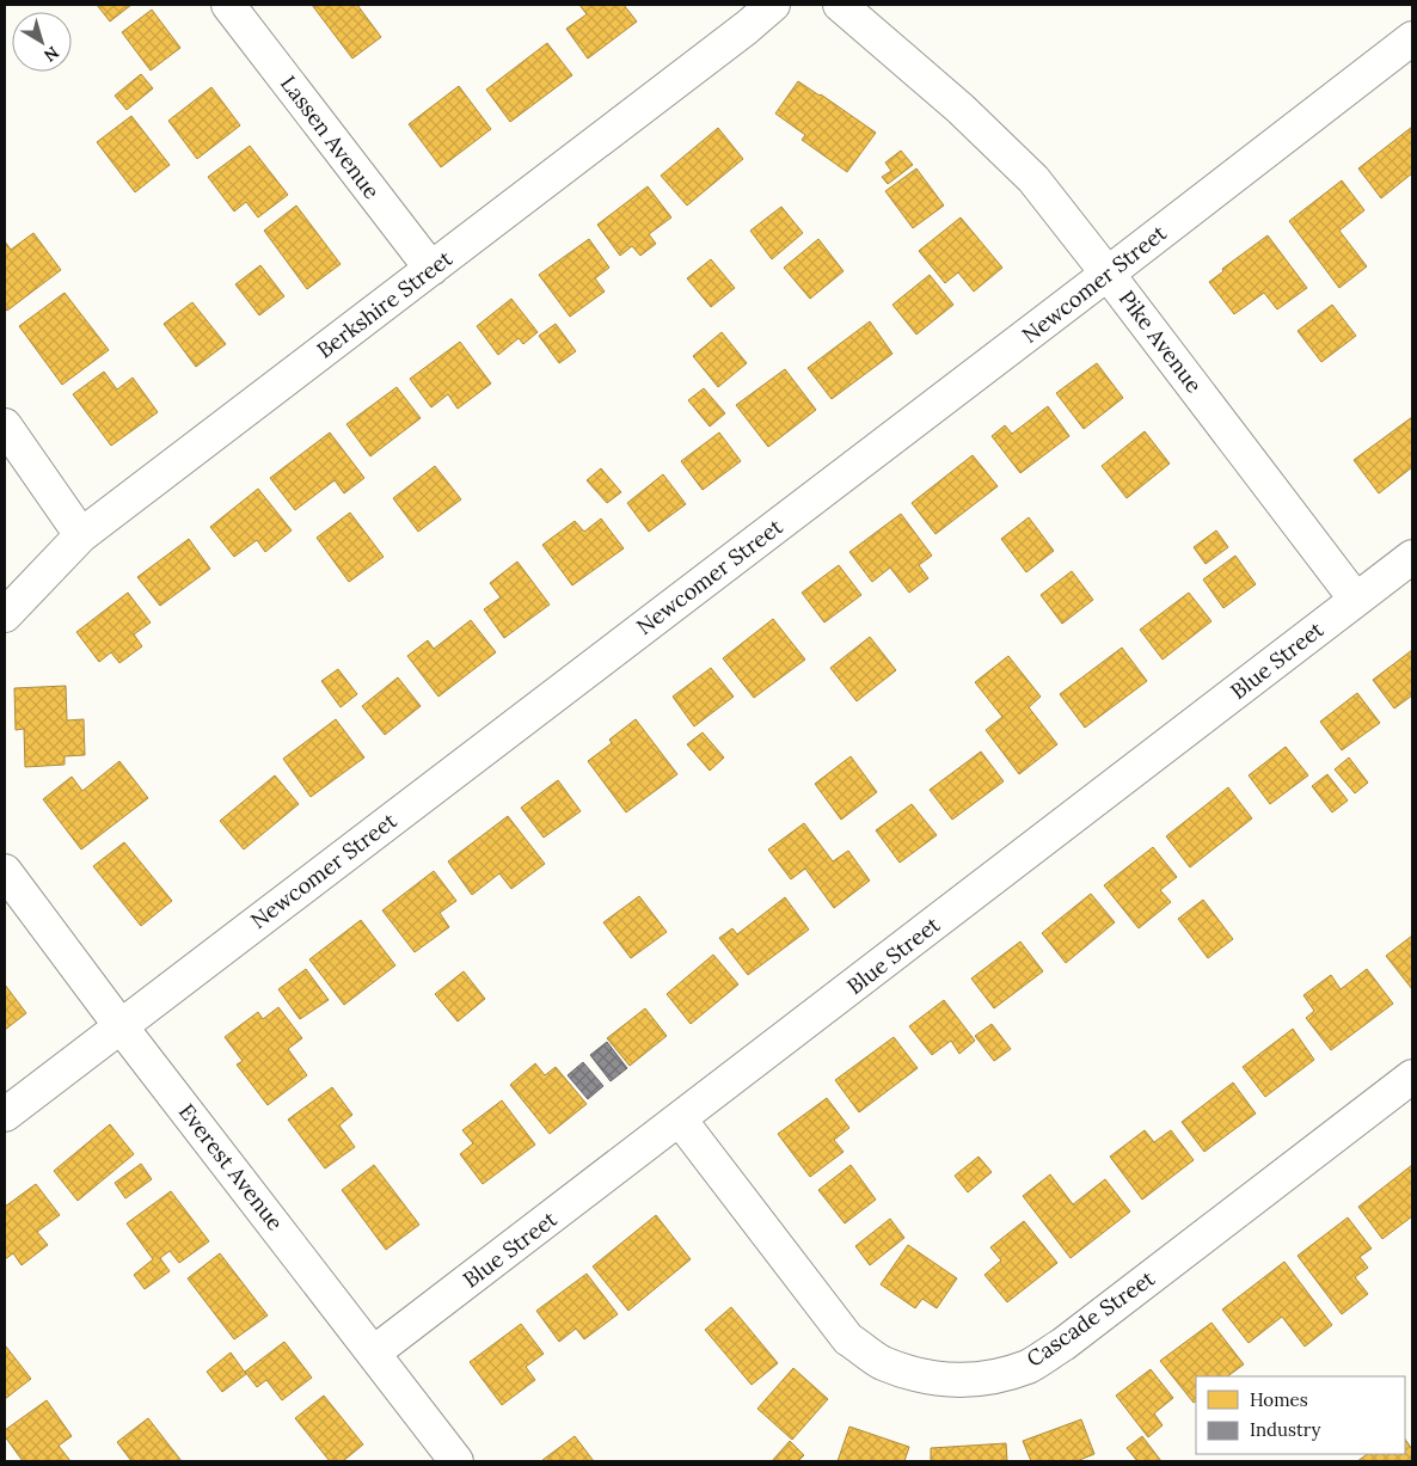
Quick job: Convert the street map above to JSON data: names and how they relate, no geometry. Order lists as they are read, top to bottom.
{
  "streets": {
    "street": [
      "Lassen Avenue",
      "Newcomer Street",
      "Berkshire Street",
      "Pike Avenue",
      "Blue Street",
      "Everest Avenue",
      "Cascade Street"
    ]
  },
  "crossings": [
    ["Lassen Avenue", "Berkshire Street"],
    ["Newcomer Street", "Pike Avenue"],
    ["Newcomer Street", "Everest Avenue"],
    ["Pike Avenue", "Blue Street"],
    ["Blue Street", "Everest Avenue"],
    ["Blue Street", "Cascade Street"]
  ],
  "legend": ["Homes", "Industry"],
  "north": "bottom right"
}
